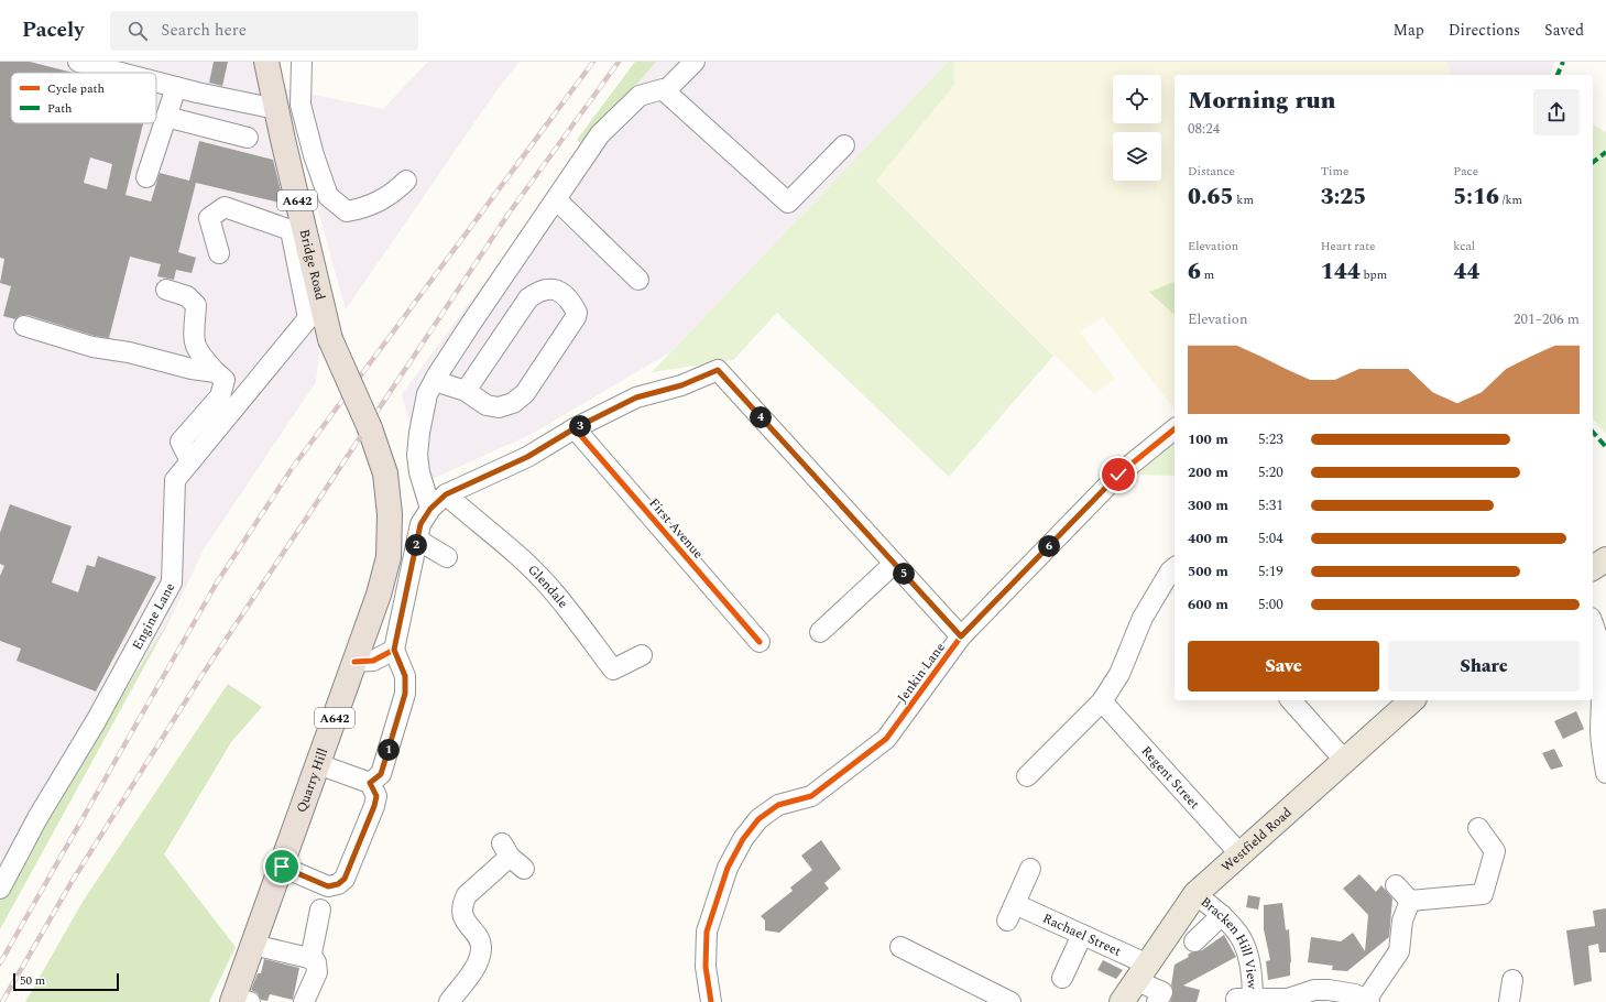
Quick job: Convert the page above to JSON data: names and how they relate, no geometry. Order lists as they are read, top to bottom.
{
  "streets": {
    "highway": ["A642", "Bridge Road", "Quarry Hill"],
    "main road": ["Westfield Road"],
    "street": [
      "First Avenue",
      "Glendale",
      "Engine Lane",
      "Jenkin Lane",
      "Regent Street",
      "Rachael Street",
      "Bracken Hill View"
    ]
  },
  "crossings": [
    ["Bridge Road", "Engine Lane"],
    ["Bridge Road", "Quarry Hill"],
    ["Regent Street", "Westfield Road"],
    ["Westfield Road", "Rachael Street"],
    ["Westfield Road", "Bracken Hill View"]
  ],
  "legend": ["Cycle path", "Path"],
  "scale_bar": "50 m",
  "page": {
    "header": "Pacely",
    "search": "Search here",
    "nav": ["Map", "Directions", "Saved"],
    "heading": ["Morning run", "08:24"],
    "stats": [
      ["Distance", "0.65 km"],
      ["Time", "3:25"],
      ["Pace", "5:16 /km"],
      ["Elevation", "6 m"],
      ["Heart rate", "144 bpm"],
      ["kcal", "44"]
    ],
    "chart": ["Elevation", "201–206 m"],
    "pins": [
      "4",
      "3",
      "2",
      "6",
      "5",
      "1"
    ],
    "list": [
      {
        "name": "100 m",
        "note": "5:23"
      },
      {
        "name": "200 m",
        "note": "5:20"
      },
      {
        "name": "300 m",
        "note": "5:31"
      },
      {
        "name": "400 m",
        "note": "5:04"
      },
      {
        "name": "500 m",
        "note": "5:19"
      },
      {
        "name": "600 m",
        "note": "5:00"
      }
    ],
    "buttons": ["Save", "Share"],
    "scale": "50 m"
  }
}
